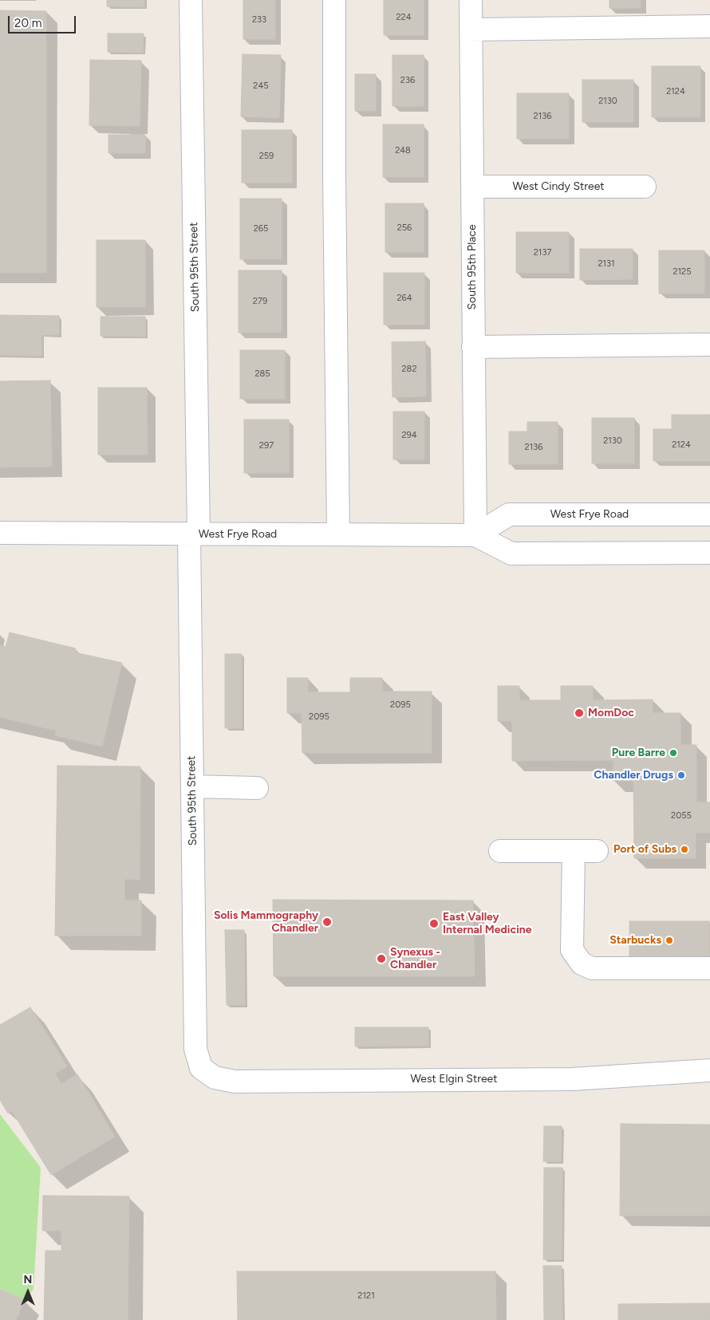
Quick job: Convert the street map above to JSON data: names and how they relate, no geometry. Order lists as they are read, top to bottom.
{
  "streets": {
    "street": [
      "West Cindy Street",
      "South 95th Street",
      "South 95th Place",
      "West Frye Road",
      "West Elgin Street"
    ]
  },
  "crossings": [
    ["West Cindy Street", "South 95th Place"],
    ["South 95th Street", "West Frye Road"],
    ["South 95th Street", "West Elgin Street"],
    ["South 95th Place", "West Frye Road"]
  ],
  "places": [
    "MomDoc",
    "Pure Barre",
    "Chandler Drugs",
    "Port of Subs",
    "Solis Mammography Chandler",
    "East Valley Internal Medicine",
    "Starbucks",
    "Synexus - Chandler"
  ],
  "house_numbers": [
    "224",
    "233",
    "236",
    "245",
    "2124",
    "2130",
    "2136",
    "248",
    "259",
    "256",
    "265",
    "2137",
    "2131",
    "2125",
    "264",
    "279",
    "282",
    "285",
    "294",
    "2130",
    "2124",
    "297",
    "2136",
    "2095",
    "2095",
    "2055",
    "2121"
  ],
  "scale_bar": "20 m",
  "north": "top"
}
